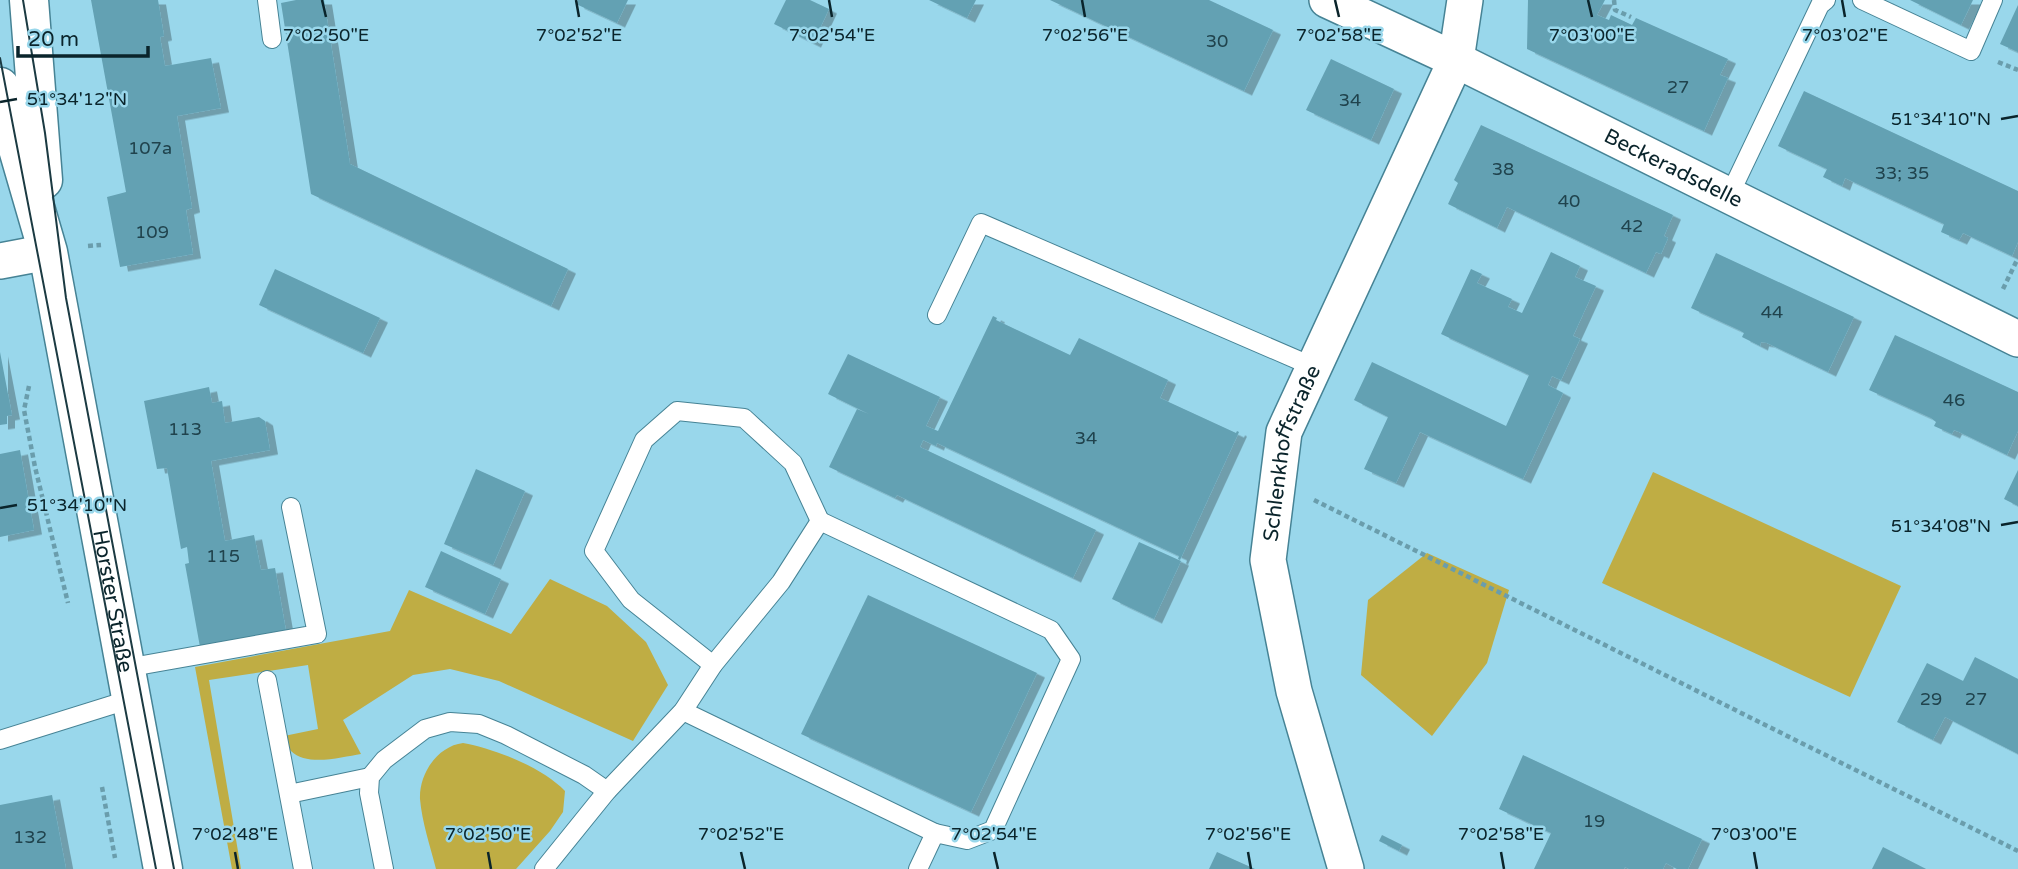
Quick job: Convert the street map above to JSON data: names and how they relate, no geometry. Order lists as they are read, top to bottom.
{
  "streets": {
    "main road": ["Horster Straße"],
    "street": ["Beckeradsdelle", "Schlenkhoffstraße"]
  },
  "crossings": [
    ["Beckeradsdelle", "Schlenkhoffstraße"]
  ],
  "house_numbers": [
    "30",
    "27",
    "34",
    "107a",
    "38",
    "33; 35",
    "40",
    "42",
    "109",
    "44",
    "46",
    "113",
    "34",
    "115",
    "29",
    "27",
    "19",
    "132"
  ],
  "scale_bar": "20 m",
  "coordinates": [
    "7°02'50\"E",
    "7°02'52\"E",
    "7°02'54\"E",
    "7°02'56\"E",
    "7°02'58\"E",
    "7°03'00\"E",
    "7°03'02\"E",
    "51°34'12\"N",
    "51°34'10\"N",
    "51°34'08\"N",
    "7°02'48\"E"
  ]
}
